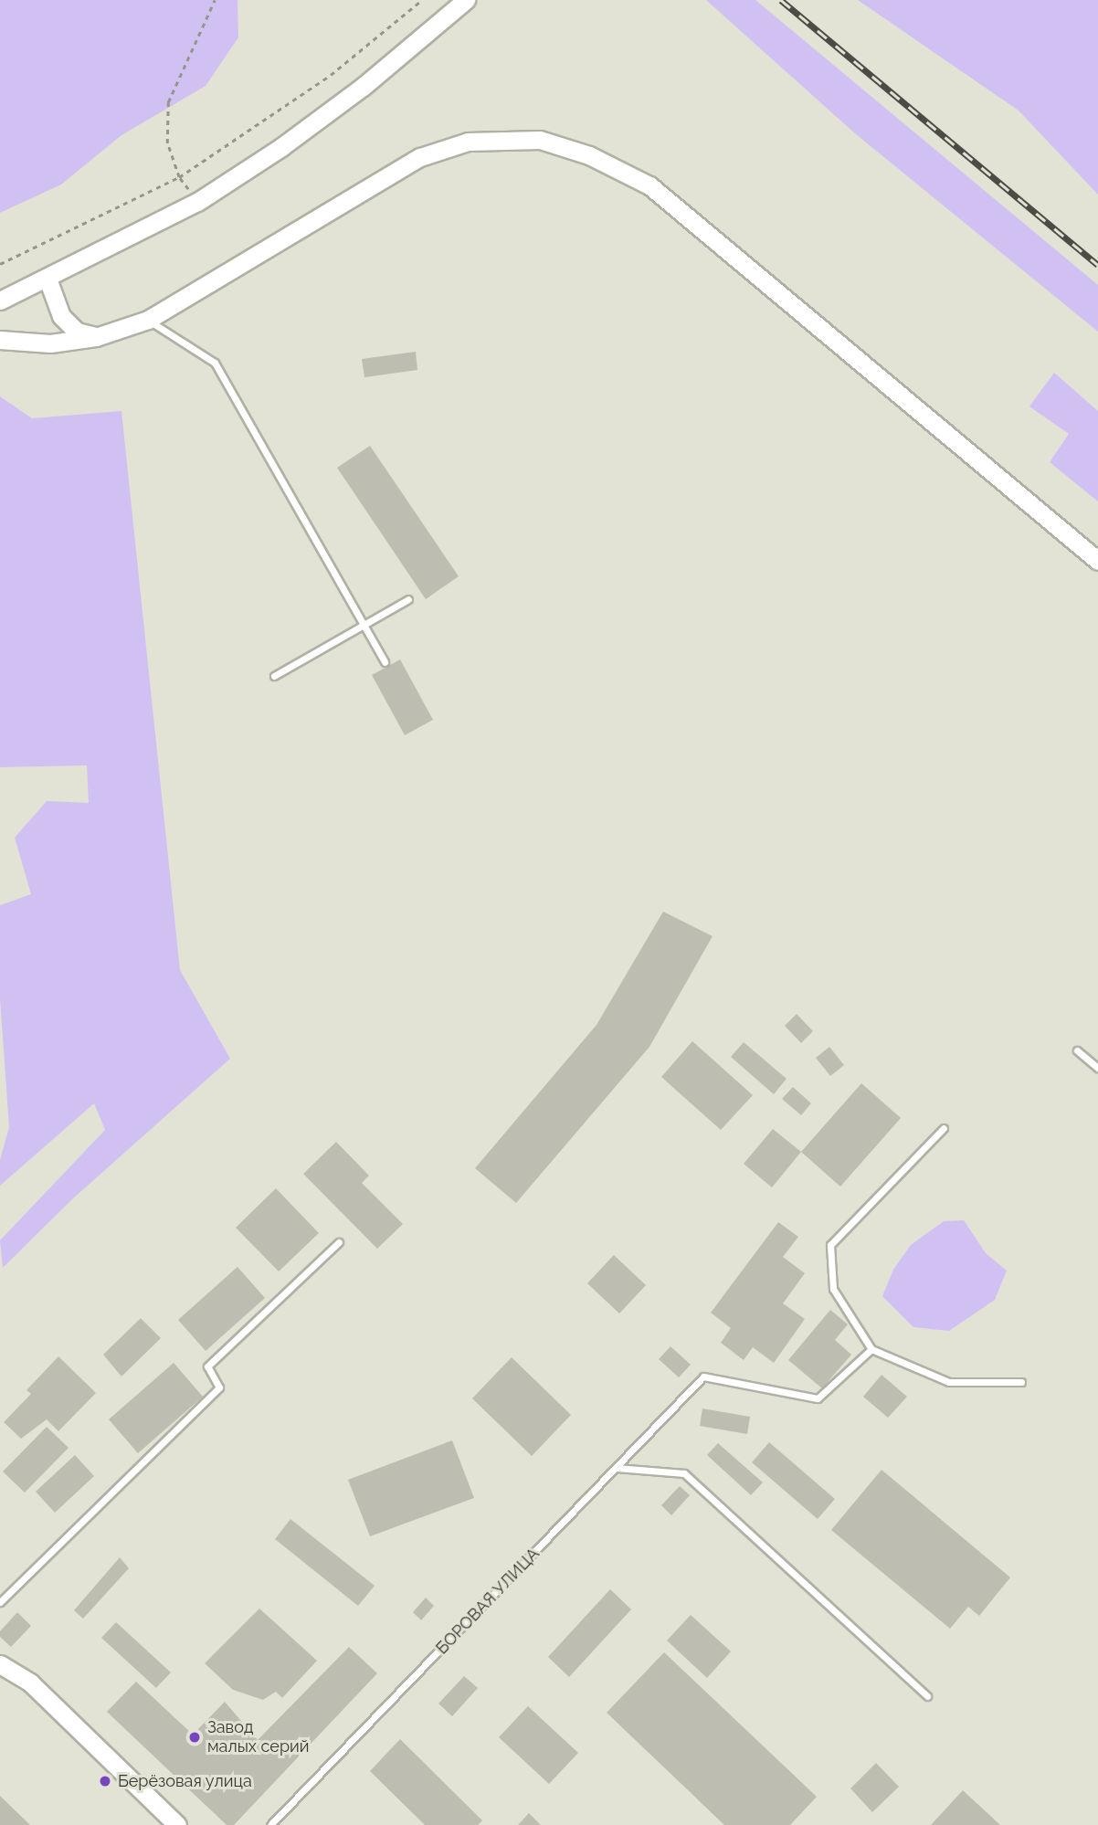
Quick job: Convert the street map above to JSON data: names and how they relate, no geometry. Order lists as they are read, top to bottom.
{
  "streets": {
    "lane": ["БОРОВАЯ УЛИЦА"]
  },
  "places": ["Завод малых серий", "Берёзовая улица"]
}
